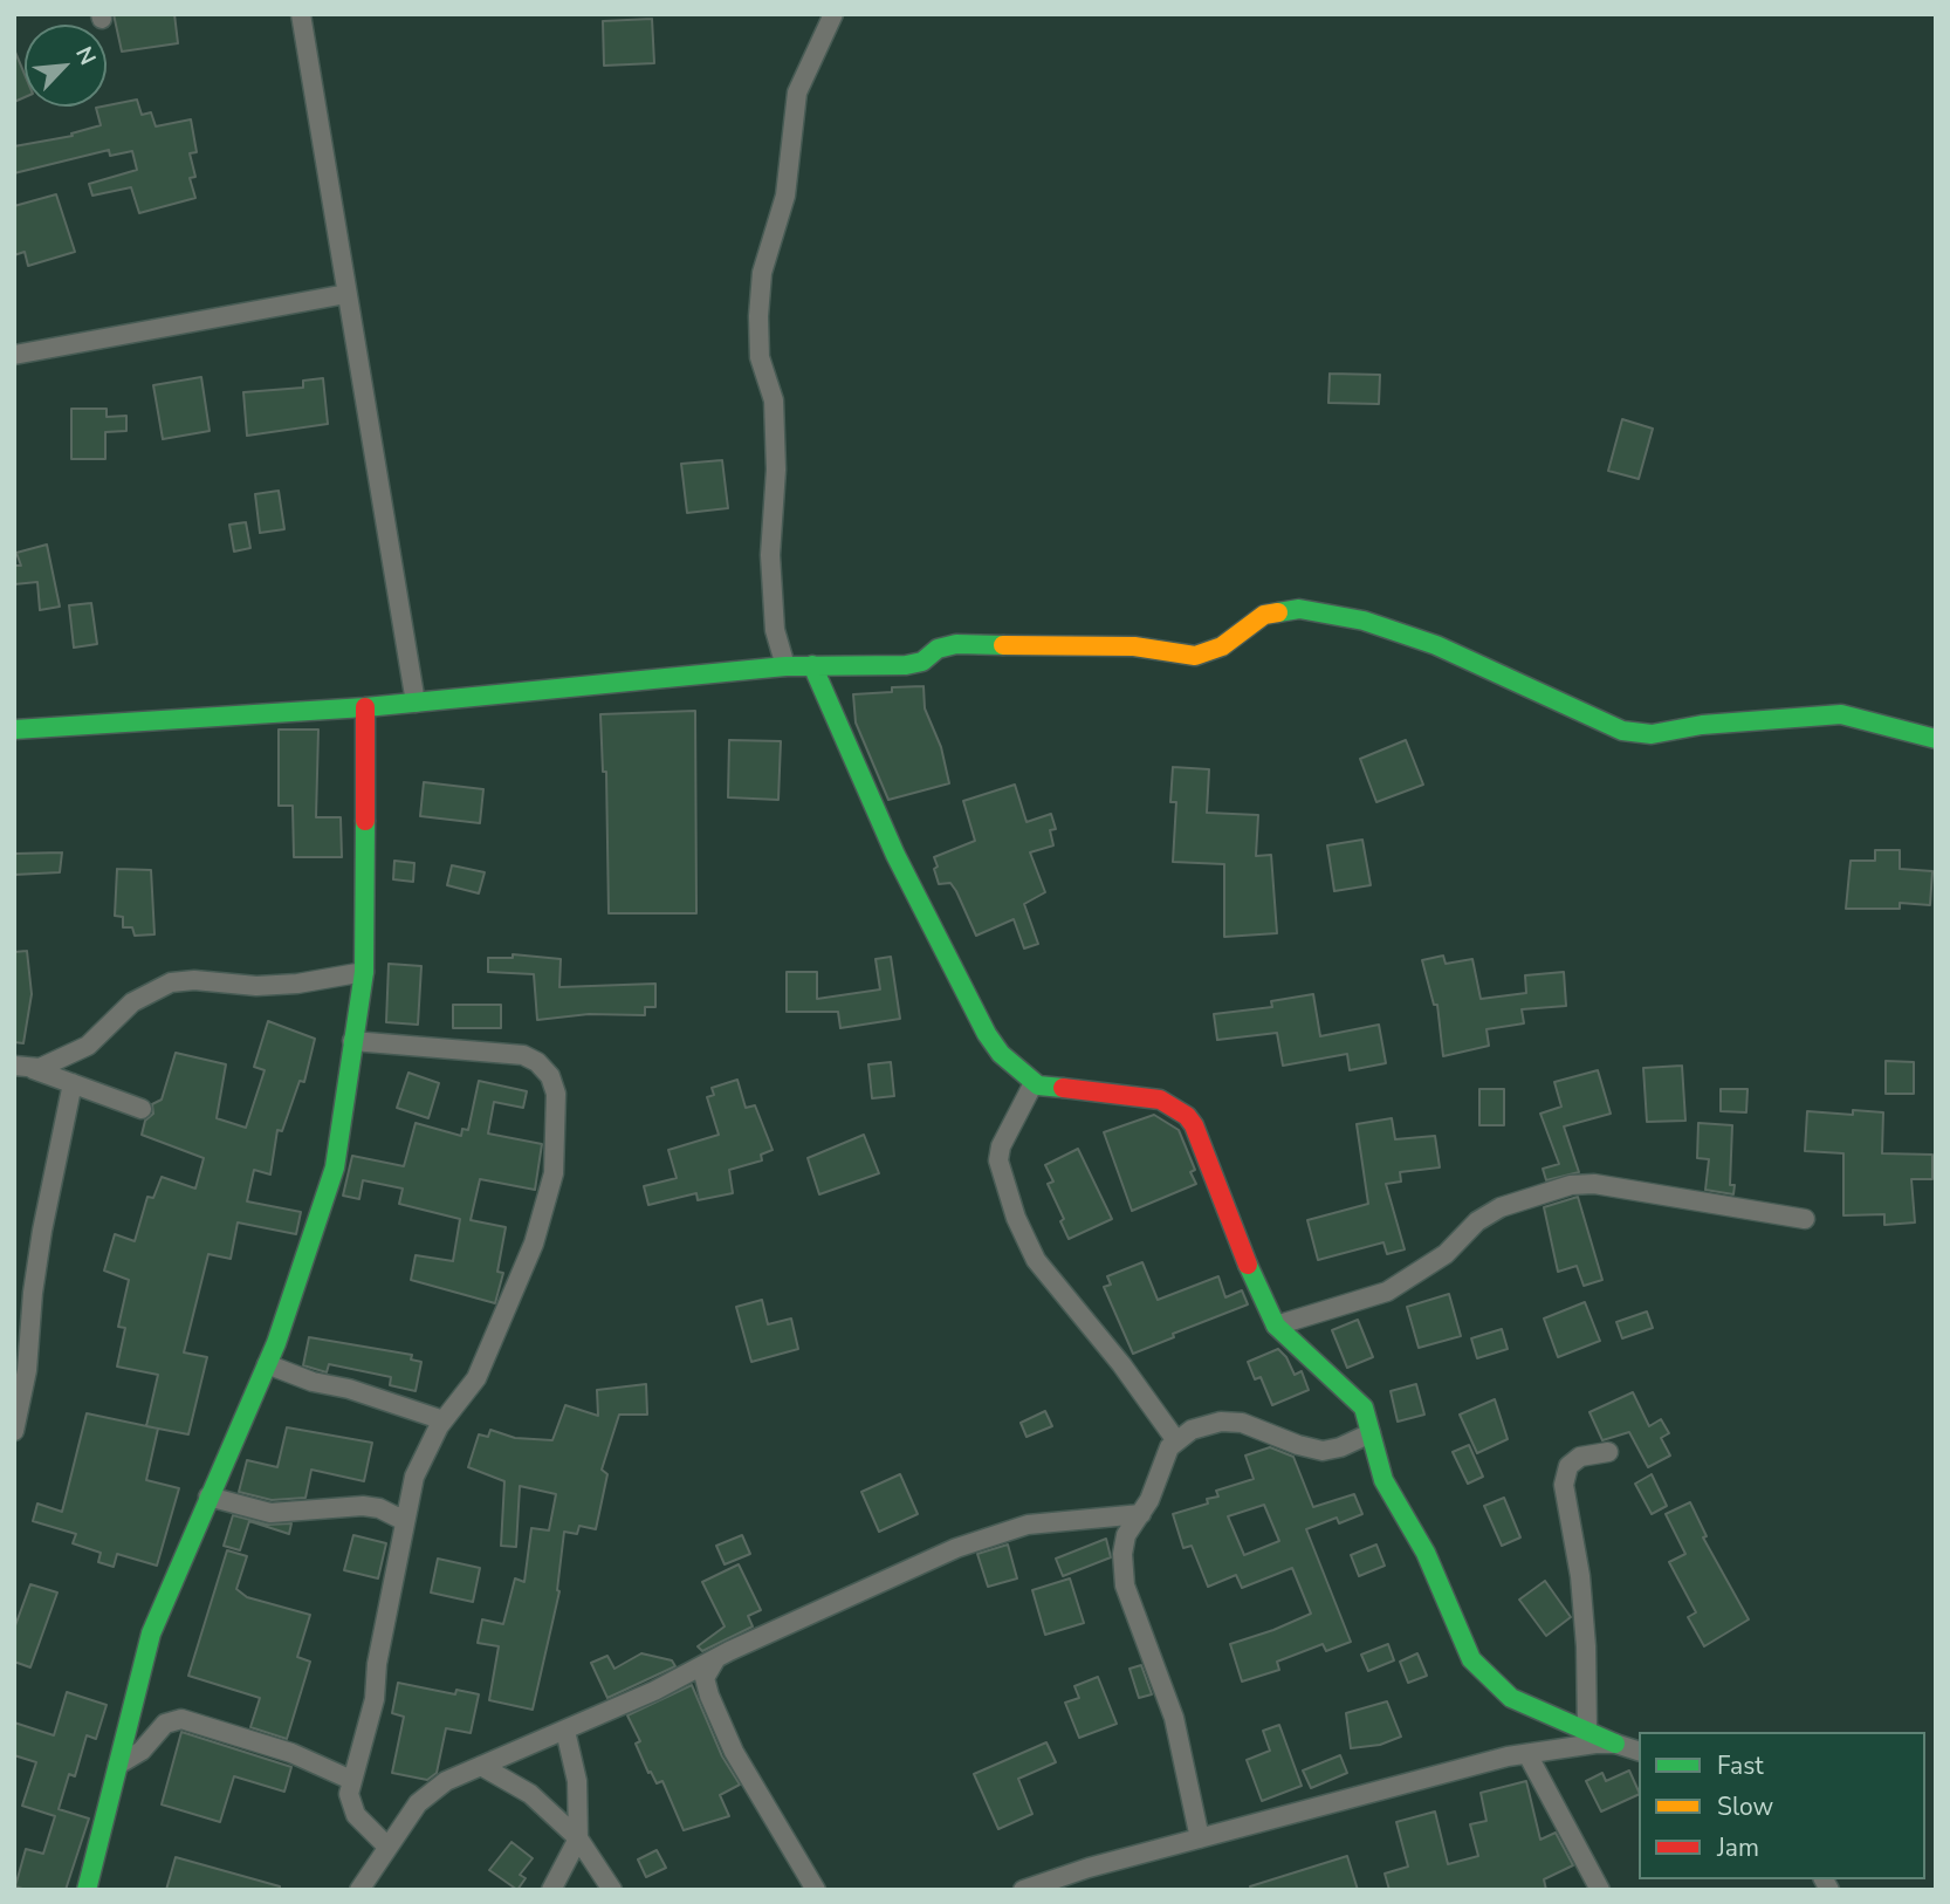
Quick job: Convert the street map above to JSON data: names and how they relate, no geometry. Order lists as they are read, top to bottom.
{
  "legend": ["Fast", "Slow", "Jam"],
  "north": "top right"
}
